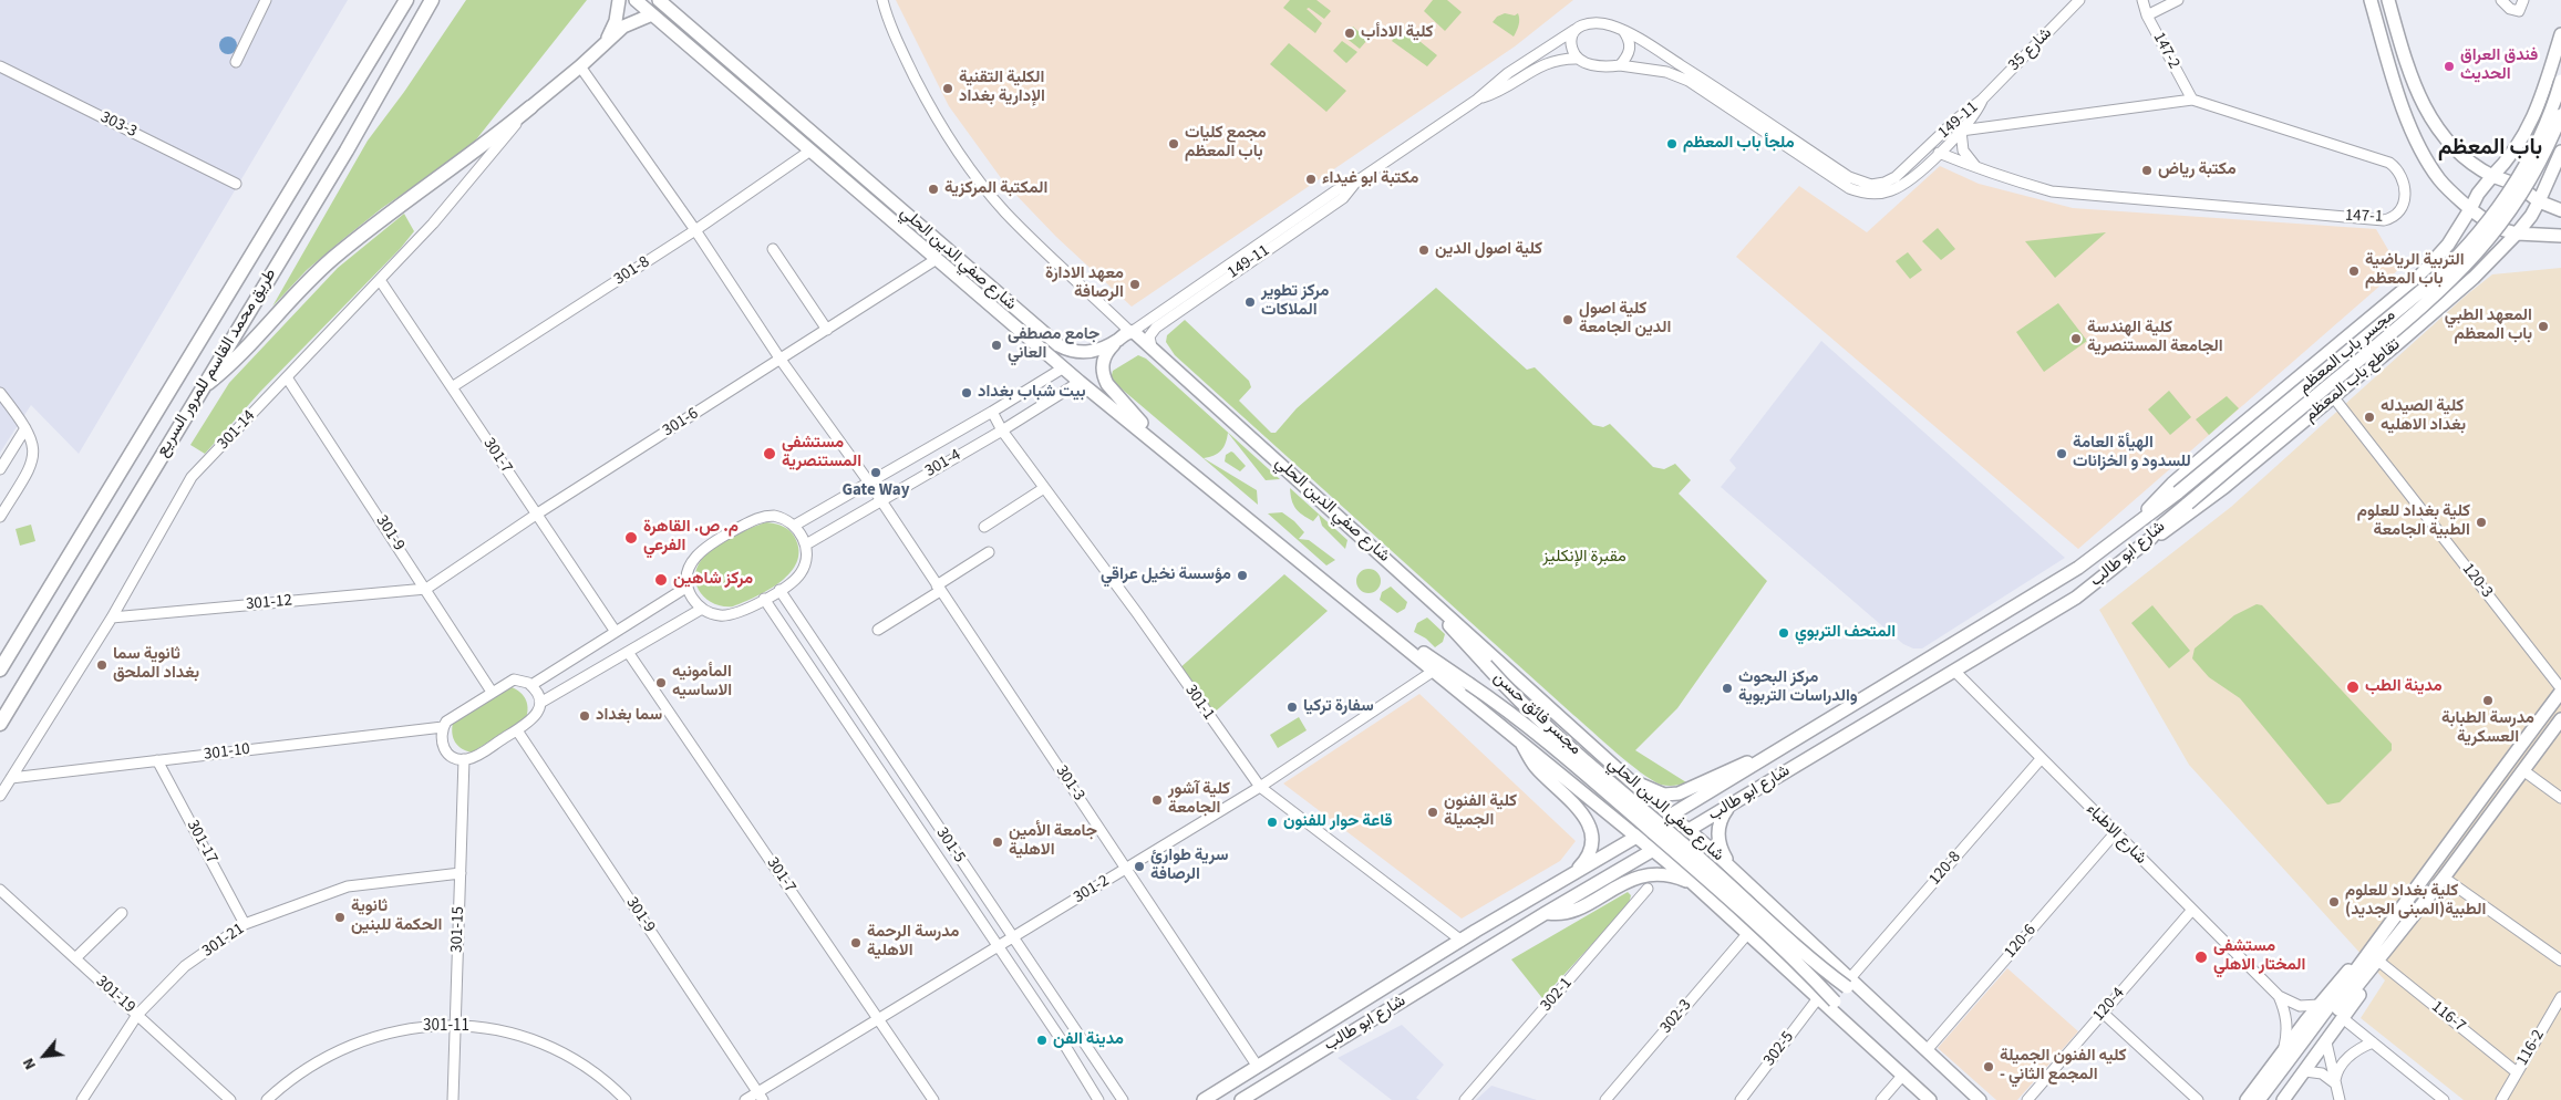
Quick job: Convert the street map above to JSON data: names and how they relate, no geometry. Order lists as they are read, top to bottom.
{
  "streets": {
    "highway": ["طريق محمد القاسم للمرور السريع"],
    "main road": [
      "شارع صفي الدين الحلي",
      "مجسر باب المعظم",
      "تقاطع باب المعظم",
      "شارع ابو طالب",
      "مجسر فائق حسن"
    ],
    "street": [
      "شارع 35",
      "147-2",
      "149-11",
      "303-3",
      "147-1",
      "301-8",
      "301-6",
      "301-14",
      "301-7",
      "301-4",
      "301-9",
      "120-3",
      "301-12",
      "301-1",
      "301-10",
      "301-3",
      "شارع الاطباء",
      "301-17",
      "301-5",
      "120-8",
      "301-2",
      "301-15",
      "301-21",
      "120-6",
      "301-19",
      "302-1",
      "120-4",
      "302-3",
      "116-7",
      "301-11",
      "116-2",
      "302-5"
    ]
  },
  "crossings": [
    ["شارع 35", "149-11"],
    ["147-2", "147-1"],
    ["149-11", "147-1"],
    ["149-11", "شارع صفي الدين الحلي"],
    ["شارع صفي الدين الحلي", "301-8"],
    ["شارع صفي الدين الحلي", "301-6"],
    ["شارع صفي الدين الحلي", "301-4"],
    ["شارع صفي الدين الحلي", "شارع ابو طالب"],
    ["شارع صفي الدين الحلي", "مجسر فائق حسن"],
    ["شارع صفي الدين الحلي", "120-8"],
    ["شارع صفي الدين الحلي", "301-2"],
    ["شارع صفي الدين الحلي", "302-3"],
    ["شارع صفي الدين الحلي", "302-5"],
    ["301-8", "301-7"],
    ["301-8", "301-3"],
    ["مجسر باب المعظم", "شارع ابو طالب"],
    ["تقاطع باب المعظم", "شارع ابو طالب"],
    ["تقاطع باب المعظم", "120-3"],
    ["301-6", "301-7"],
    ["301-6", "301-9"],
    ["301-6", "301-12"],
    ["301-6", "301-3"],
    ["301-14", "301-7"],
    ["301-14", "301-9"],
    ["301-14", "301-12"],
    ["301-14", "301-10"],
    ["301-7", "301-2"],
    ["301-4", "301-1"],
    ["301-4", "301-3"],
    ["301-4", "301-5"],
    ["301-9", "301-12"],
    ["301-9", "301-2"],
    ["شارع ابو طالب", "301-1"],
    ["شارع ابو طالب", "301-3"],
    ["شارع ابو طالب", "شارع الاطباء"],
    ["301-1", "301-2"],
    ["مجسر فائق حسن", "120-8"],
    ["مجسر فائق حسن", "120-6"],
    ["301-10", "301-17"],
    ["301-3", "301-2"],
    ["شارع الاطباء", "120-8"],
    ["شارع الاطباء", "120-6"],
    ["شارع الاطباء", "120-4"],
    ["301-17", "301-21"],
    ["301-5", "301-2"],
    ["301-15", "301-21"],
    ["301-15", "301-11"],
    ["301-21", "301-19"],
    ["116-7", "116-2"]
  ],
  "districts": ["باب المعظم"],
  "parks": ["مقبرة الإنكليز"],
  "places": [
    "كلية الادأب",
    "فندق العراق الحديث",
    "الكلية التقنية الإدارية بغداد",
    "مجمع كليات باب المعظم",
    "ملجأ باب المعظم",
    "مكتبة رياض",
    "مكتبة ابو غيداء",
    "المكتبة المركزية",
    "كلية اصول الدين",
    "التربية الرياضية باب المعظم",
    "معهد الادارة الرصافة",
    "مركز تطوير الملاكات",
    "كلية اصول الدين الجامعة",
    "المعهد الطبي باب المعظم",
    "كلية الهندسة الجامعة المستنصرية",
    "جامع مصطفى العاني",
    "بيت شباب بغداد",
    "كلية الصيدله بغداد الاهليه",
    "مستشفى المستنصرية",
    "الهيأة العامة للسدود و الخزانات",
    "Gate Way",
    "كلية بغداد للعلوم الطبية الجامعة",
    "م. ص. القاهرة الفرعي",
    "مؤسسة نخيل عراقي",
    "مركز شاهين",
    "المتحف التربوي",
    "ثانوية سما بغداد الملحق",
    "المأمونيه الاساسيه",
    "مدينة الطب",
    "مركز البحوث والدراسات التربوية",
    "مدرسة الطبابة العسكرية",
    "سفارة تركيا",
    "سما بغداد",
    "كلية آشور الجامعة",
    "كلية الفنون الجميلة",
    "قاعة حوار للفنون",
    "جامعة الأمين الاهلية",
    "سرية طوارئ الرصافة",
    "كلية بغداد للعلوم الطبية(المبنى الجديد)",
    "ثانوية الحكمة للبنين",
    "مدرسة الرحمة الاهلية",
    "مستشفى المختار الاهلي",
    "مدينة الفن",
    "كليه الفنون الجميلة - المجمع الثاني"
  ],
  "north": "bottom left"
}
